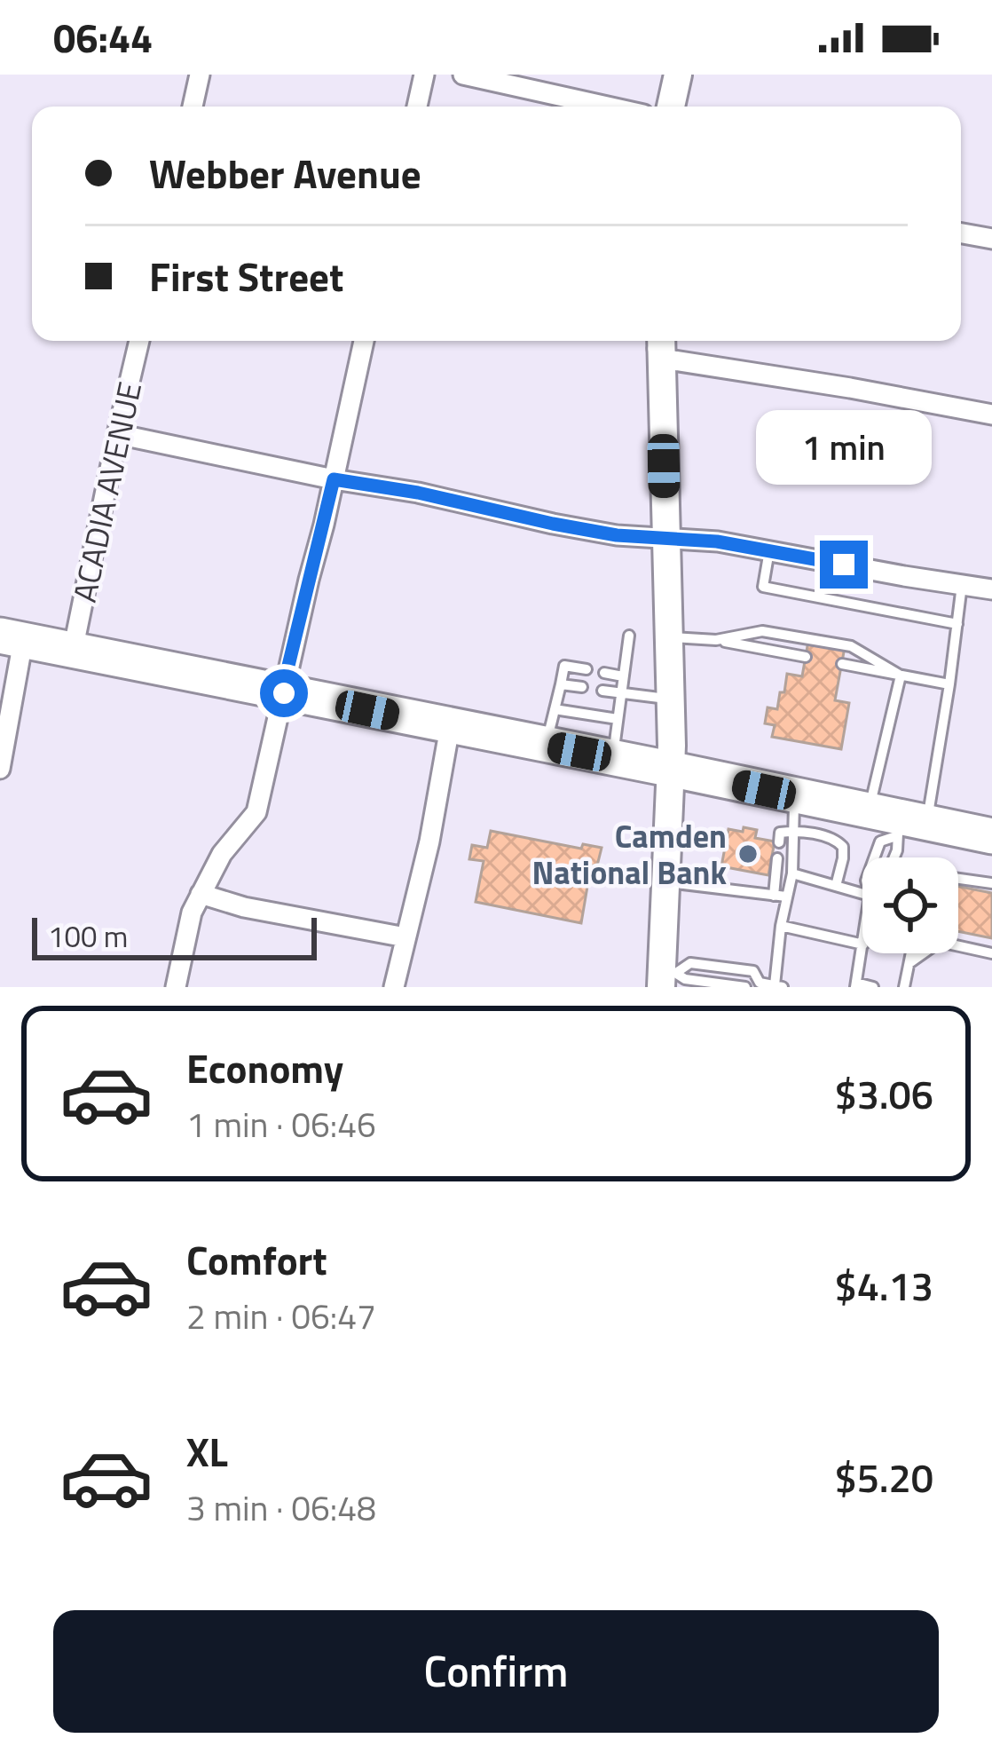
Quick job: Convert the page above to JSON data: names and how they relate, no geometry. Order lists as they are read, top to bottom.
{
  "streets": {
    "street": ["ACADIA AVENUE"]
  },
  "places": ["Camden National Bank"],
  "scale_bar": "100 m",
  "page": {
    "status": "06:44",
    "banner": ["Webber Avenue", "First Street"],
    "bubble": "1 min",
    "scale": "100 m",
    "list": [
      {
        "name": "Economy",
        "note": "1 min · 06:46",
        "value": "$3.06"
      },
      {
        "name": "Comfort",
        "note": "2 min · 06:47",
        "value": "$4.13"
      },
      {
        "name": "XL",
        "note": "3 min · 06:48",
        "value": "$5.20"
      }
    ],
    "buttons": "Confirm"
  }
}
